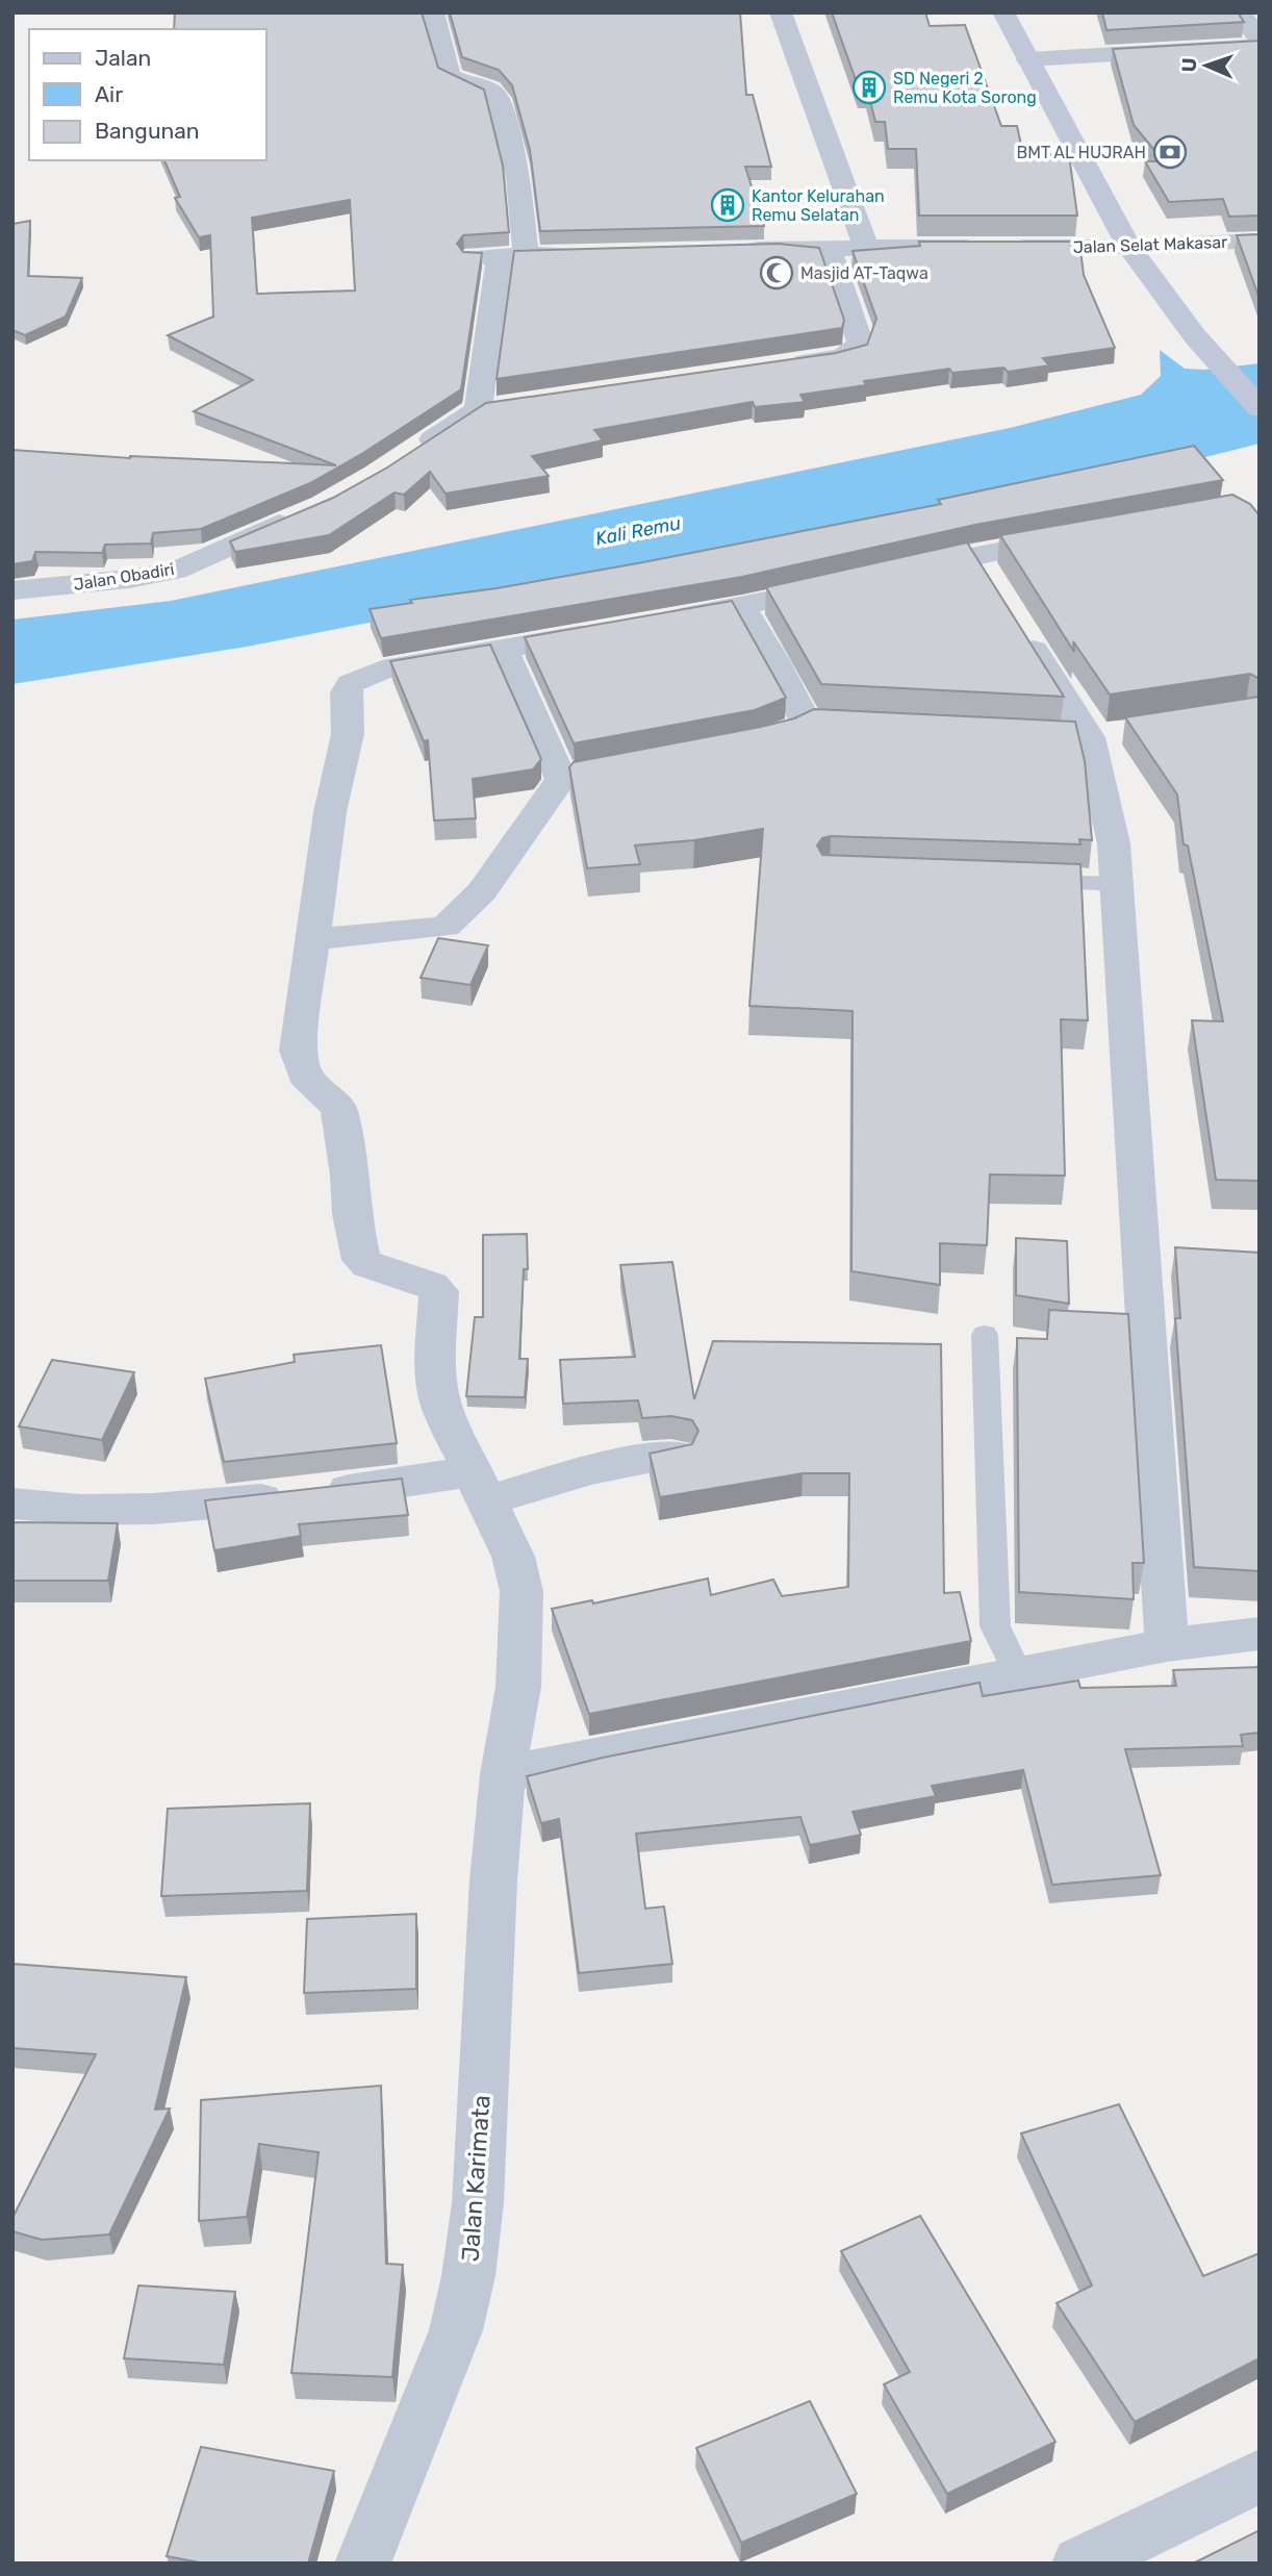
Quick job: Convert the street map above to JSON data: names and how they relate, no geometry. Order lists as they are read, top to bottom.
{
  "streets": {
    "street": ["Jalan Selat Makasar", "Jalan Obadiri", "Jalan Karimata"]
  },
  "water": ["Kali Remu"],
  "places": {
    "building": ["SD Negeri 2 Remu Kota Sorong", "Kantor Kelurahan Remu Selatan"],
    "bank": ["BMT AL HUJRAH"],
    "mosque": ["Masjid AT-Taqwa"]
  },
  "legend": ["Jalan", "Air", "Bangunan"],
  "north": "left"
}
